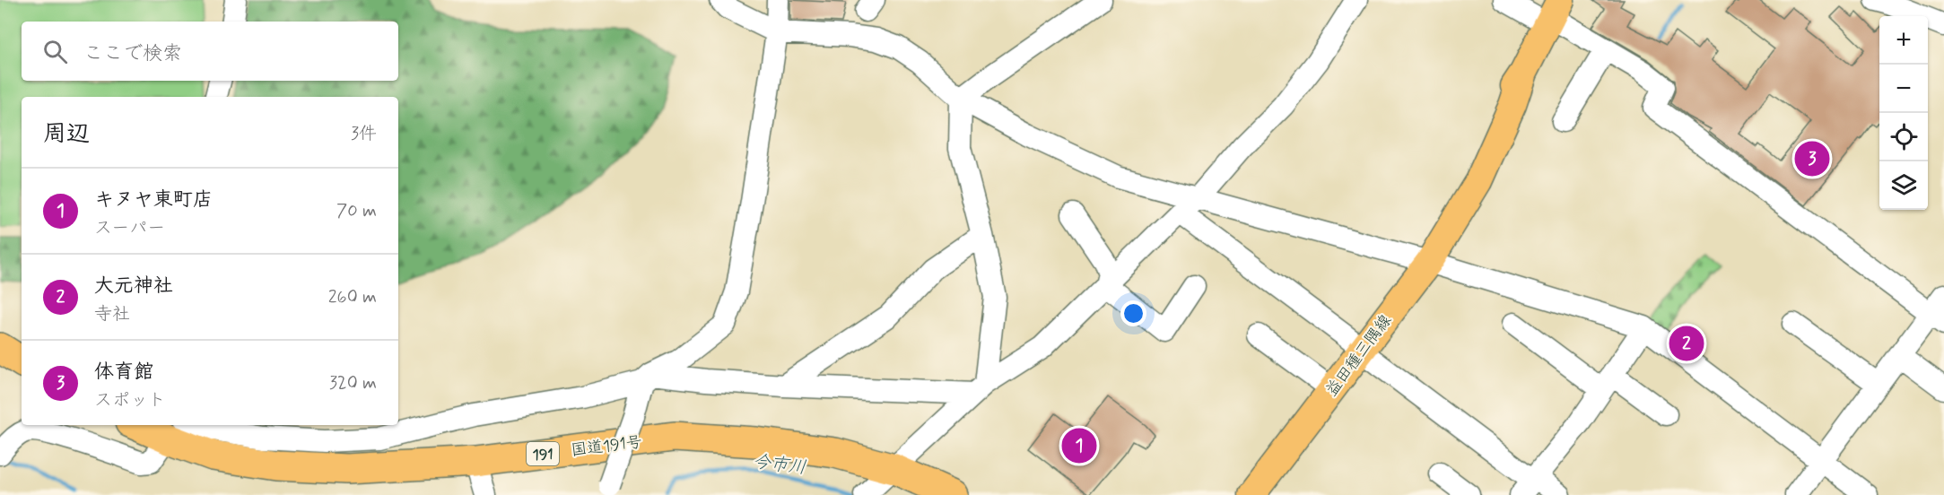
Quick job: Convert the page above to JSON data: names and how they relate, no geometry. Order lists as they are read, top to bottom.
{
  "streets": {
    "highway": ["国道191号", "191"],
    "main road": ["益田種三隅線"]
  },
  "water": ["今市川"],
  "page": {
    "map_buttons": ["+", "−"],
    "search": "ここで検索",
    "heading": ["周辺", "3件"],
    "pins": ["3", "2", "1"],
    "list": [
      {
        "mark": "1",
        "name": "キヌヤ東町店",
        "note": "スーパー",
        "value": "70 m"
      },
      {
        "mark": "2",
        "name": "大元神社",
        "note": "寺社",
        "value": "260 m"
      },
      {
        "mark": "3",
        "name": "体育館",
        "note": "スポット",
        "value": "320 m"
      }
    ]
  }
}
